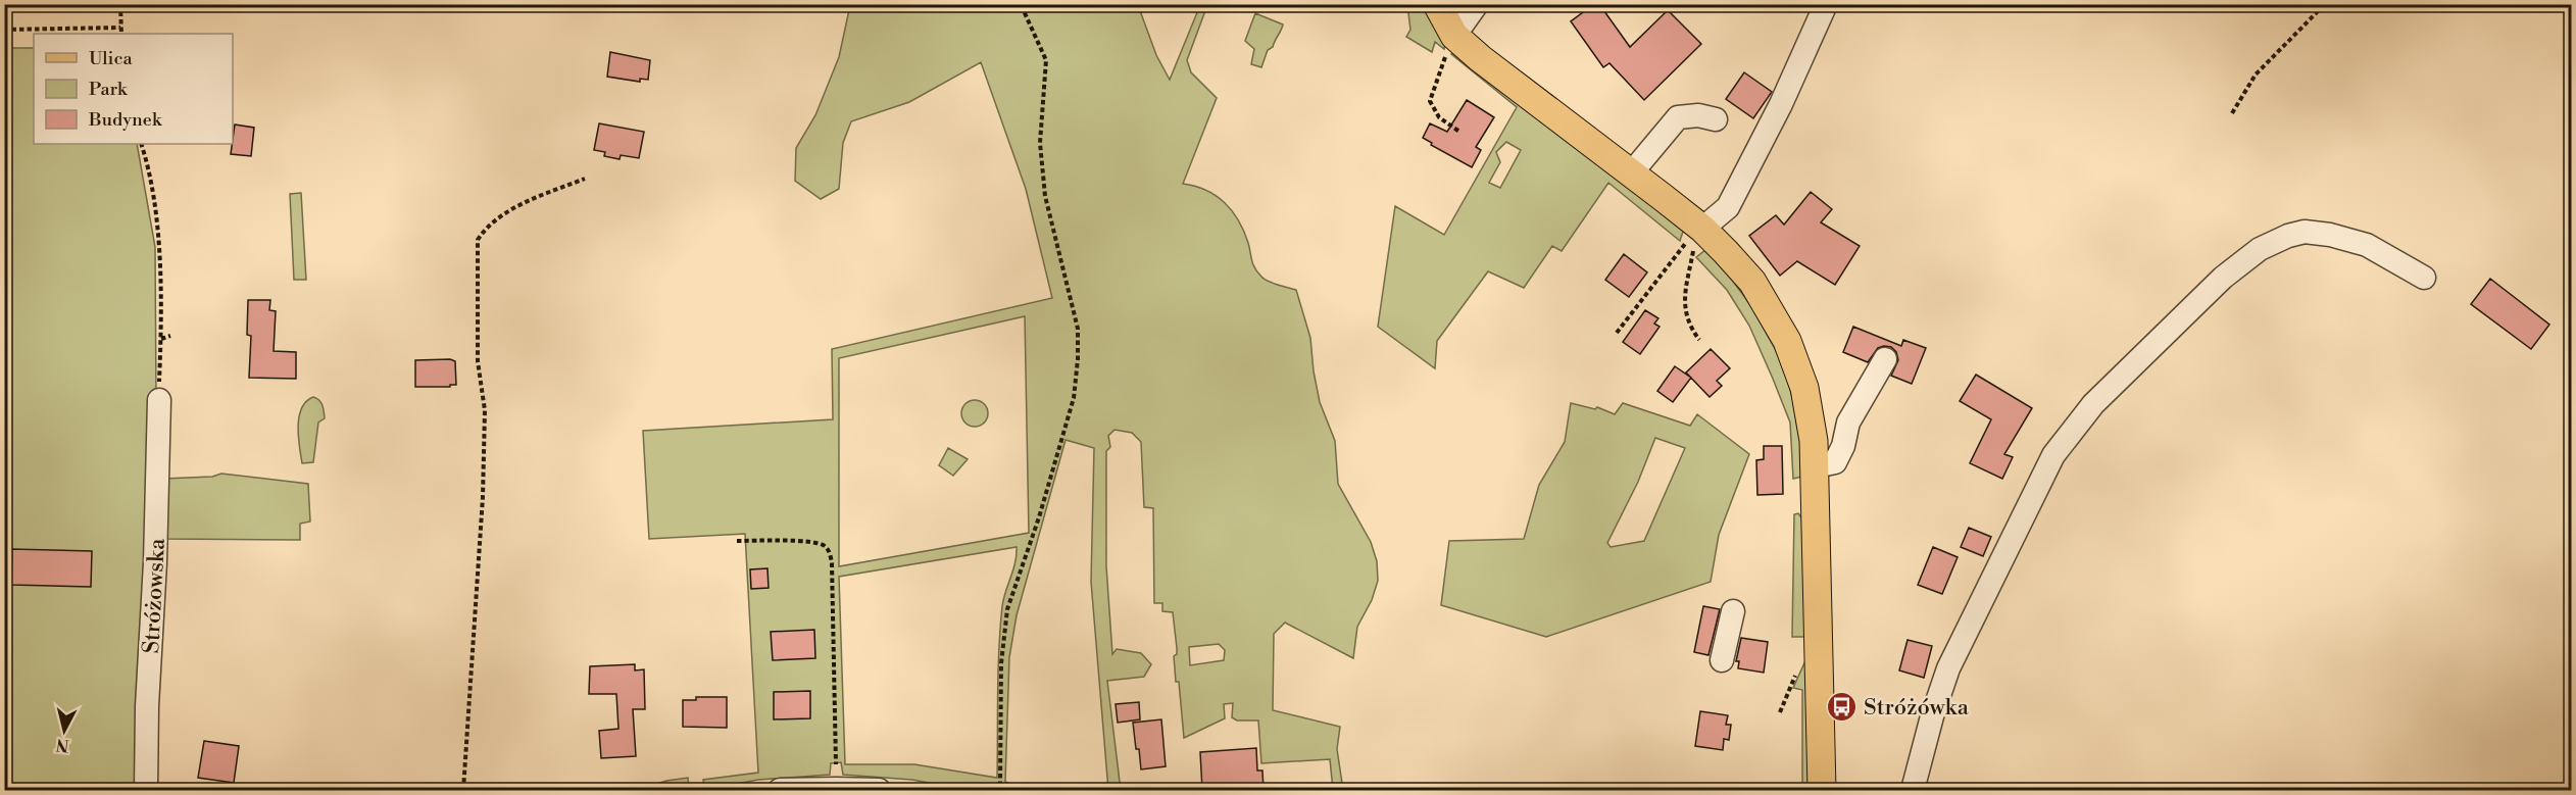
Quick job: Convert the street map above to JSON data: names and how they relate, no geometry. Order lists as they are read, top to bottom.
{
  "streets": {
    "street": ["Stróżowska"]
  },
  "places": {
    "bus stop": ["Stróżówka"]
  },
  "legend": ["Ulica", "Park", "Budynek"],
  "north": "bottom"
}
